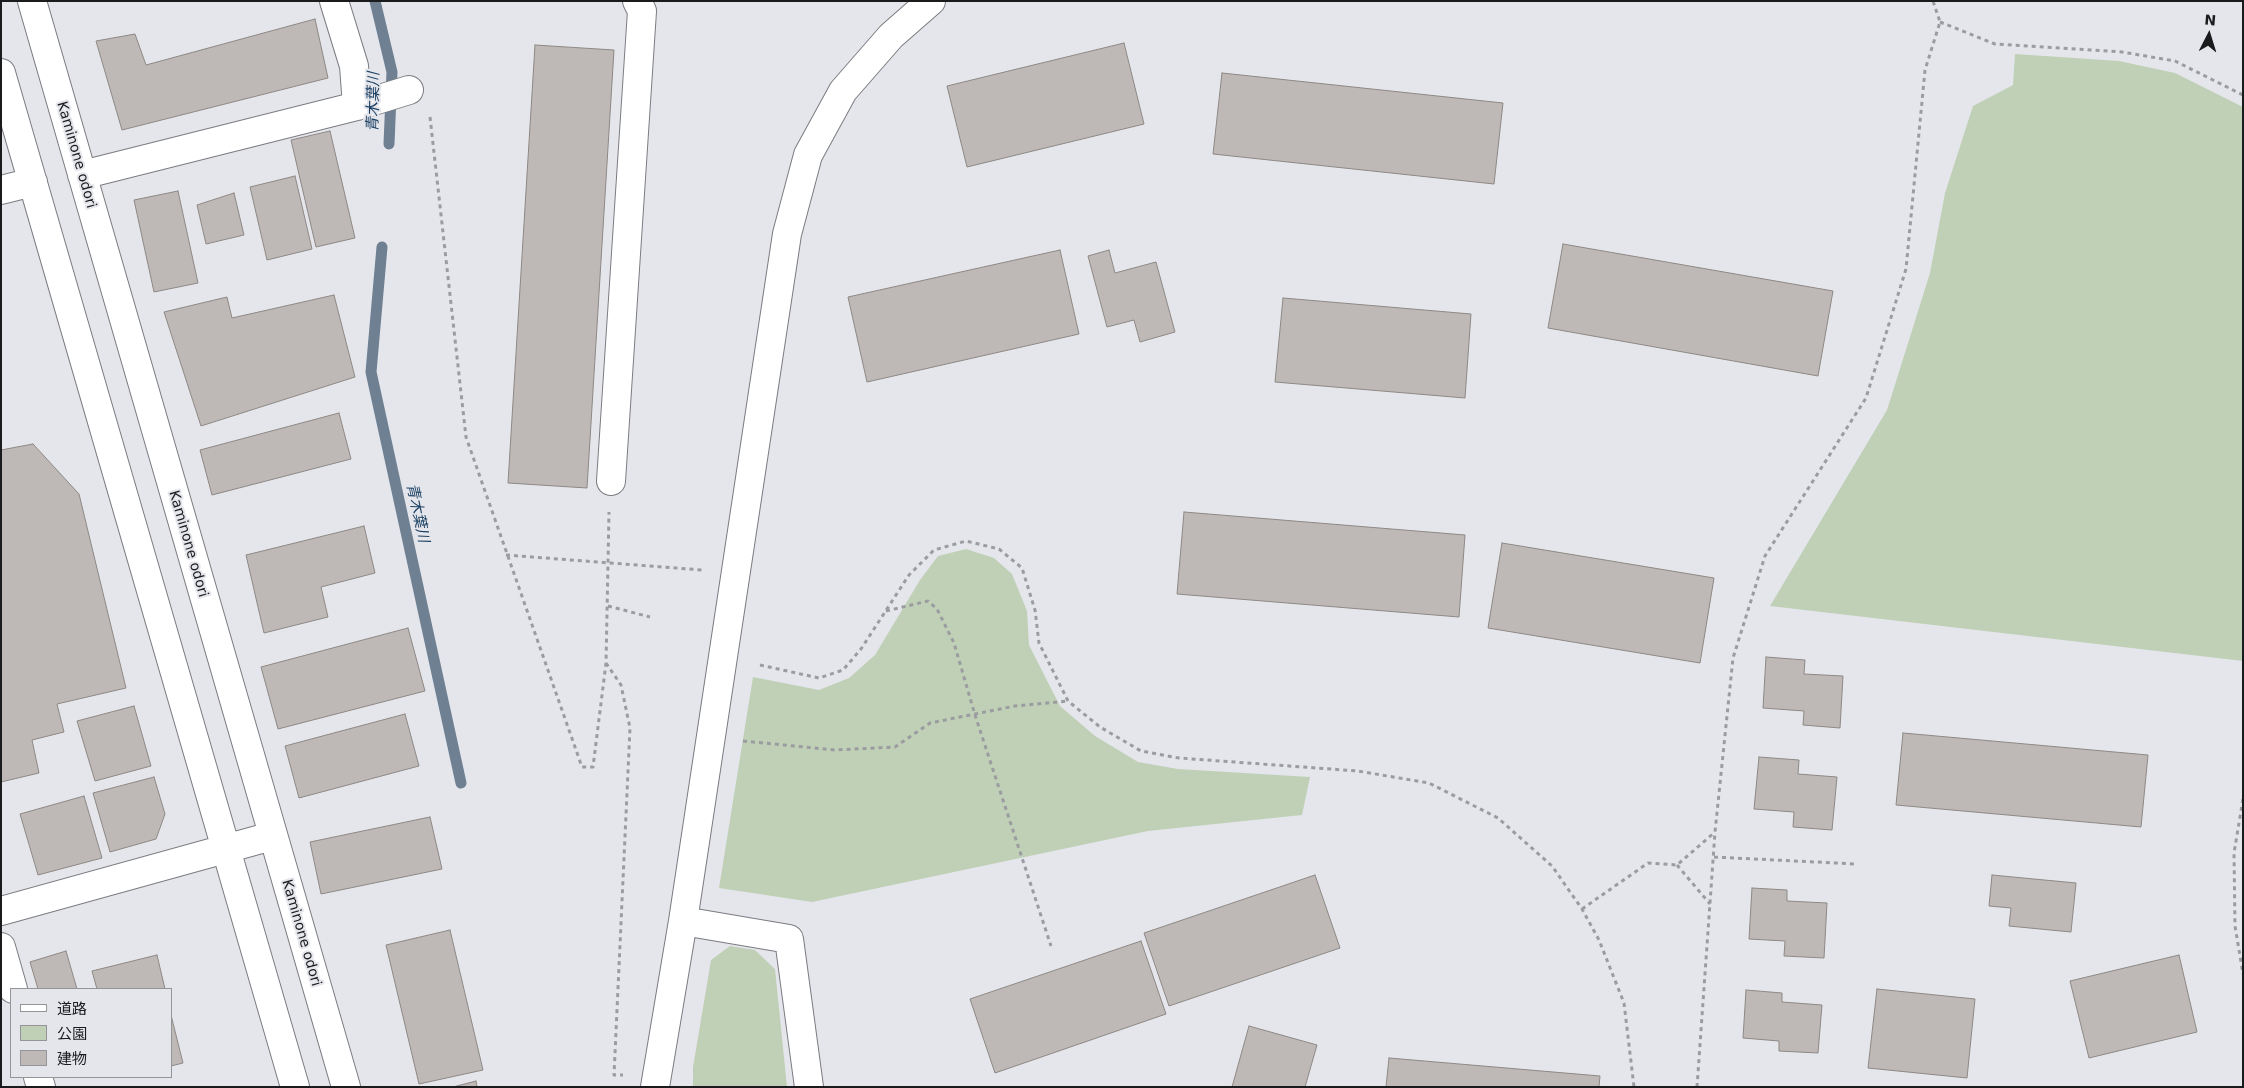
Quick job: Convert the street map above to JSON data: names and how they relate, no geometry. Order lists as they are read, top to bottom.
{
  "streets": {
    "street": ["Kaminone odori"]
  },
  "water": ["青木葉川"],
  "legend": ["道路", "公園", "建物"],
  "north": "top"
}
